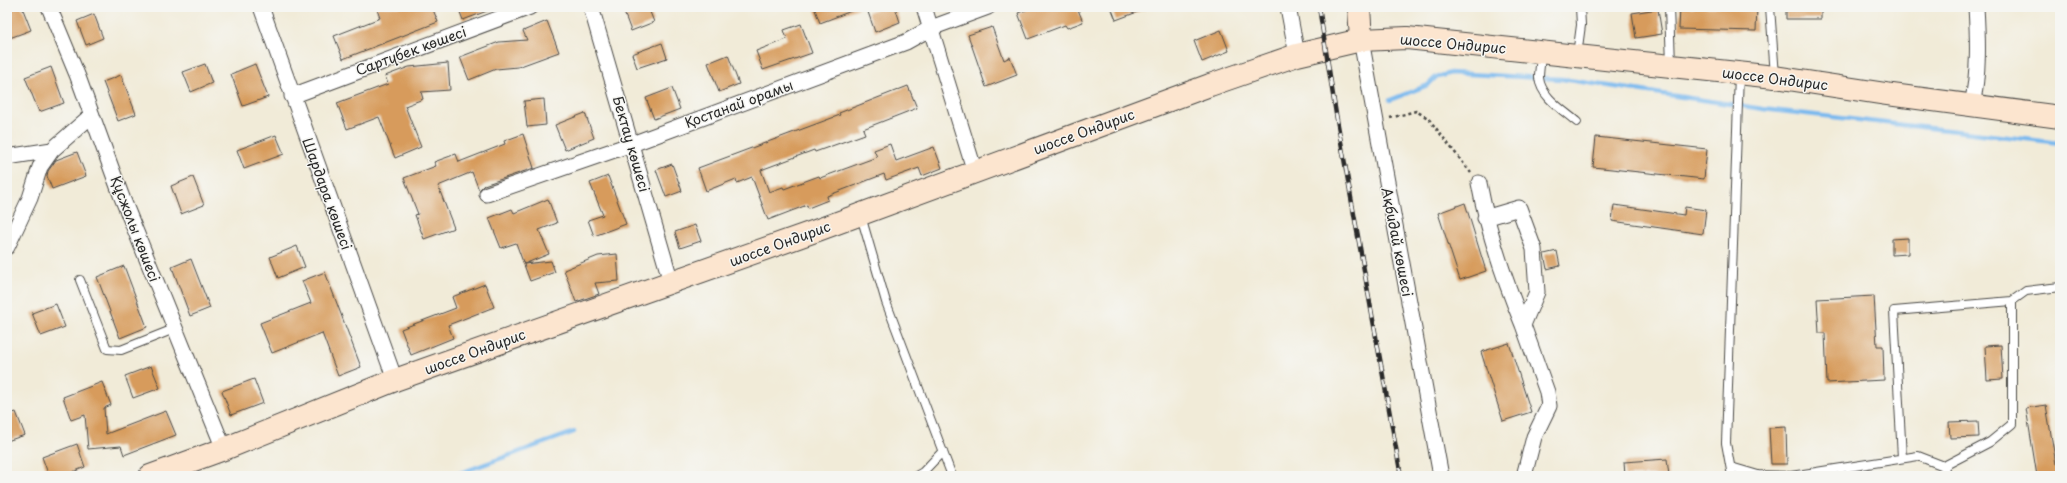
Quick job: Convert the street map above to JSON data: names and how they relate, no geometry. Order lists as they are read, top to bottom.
{
  "streets": {
    "main road": ["шоссе Ондирис", "Ақбидай көшесі"],
    "street": [
      "Сартүбек көшесі",
      "Қостанай орамы",
      "Бектау көшесі",
      "Шардара көшесі",
      "Құсжолы көшесі"
    ]
  },
  "crossings": [
    ["шоссе Ондирис", "Бектау көшесі"],
    ["шоссе Ондирис", "Шардара көшесі"],
    ["шоссе Ондирис", "Құсжолы көшесі"],
    ["шоссе Ондирис", "Ақбидай көшесі"],
    ["Сартүбек көшесі", "Шардара көшесі"],
    ["Қостанай орамы", "Бектау көшесі"]
  ]
}
